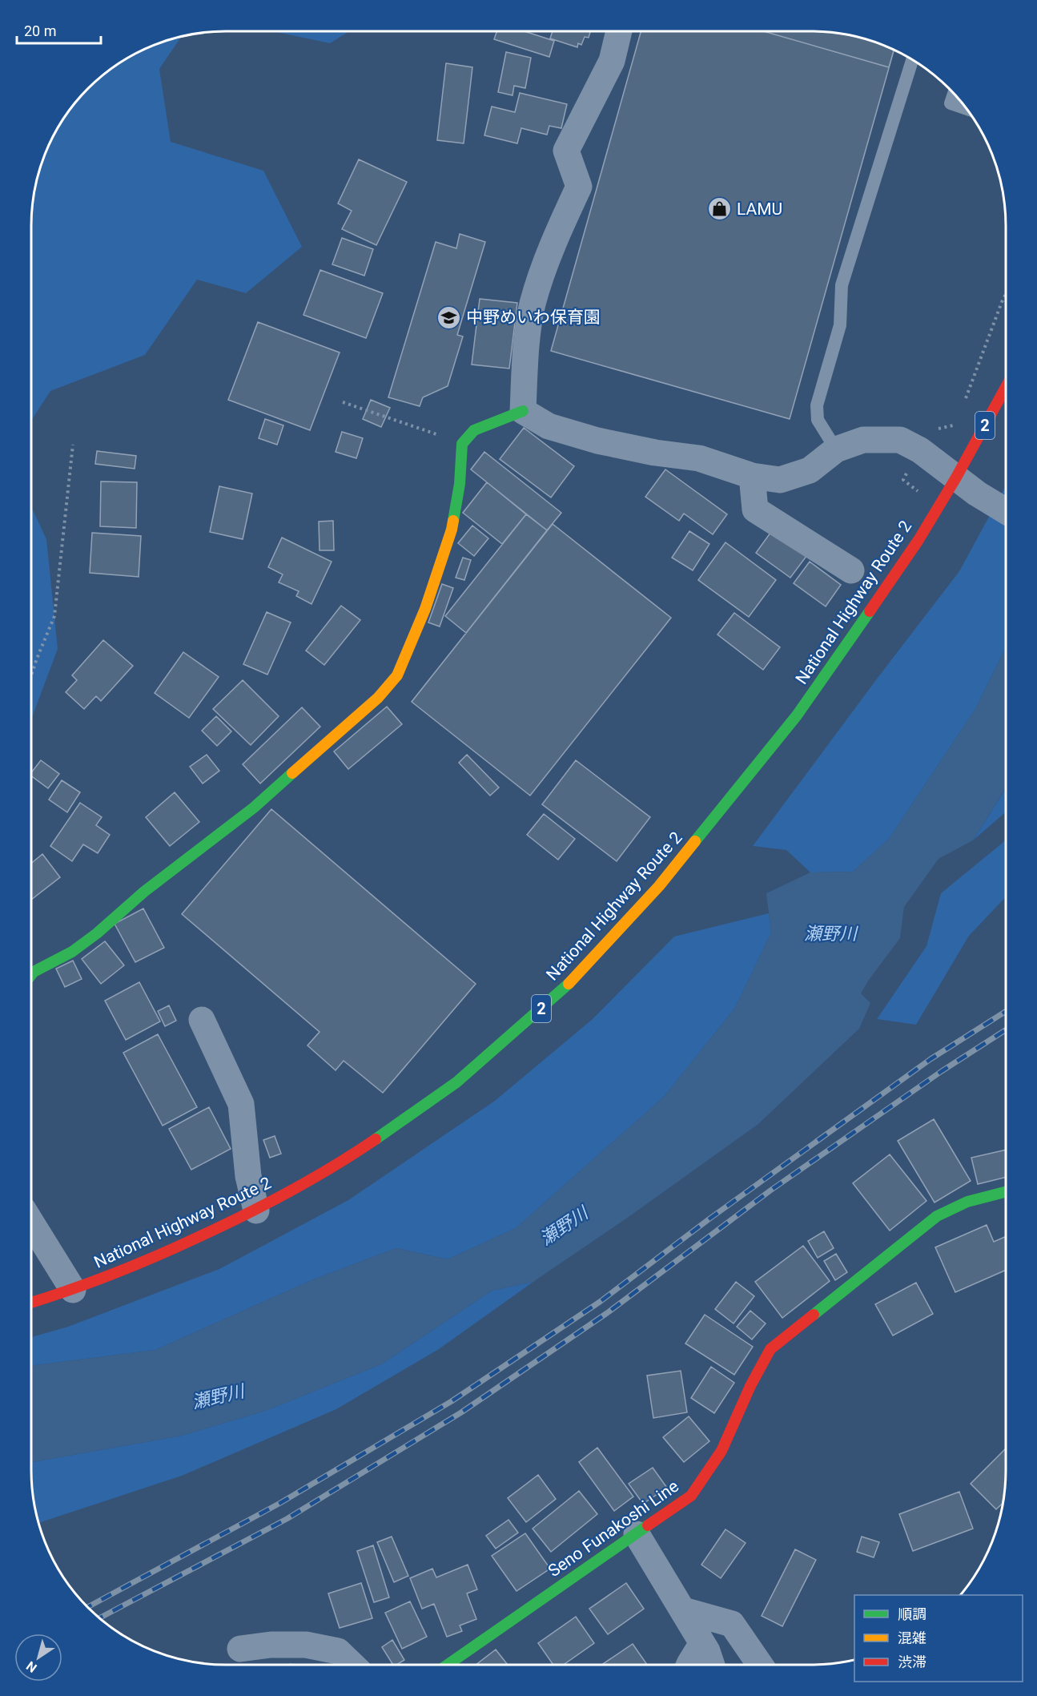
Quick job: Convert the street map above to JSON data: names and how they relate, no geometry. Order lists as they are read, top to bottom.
{
  "streets": {
    "main road": ["2", "National Highway Route 2", "Seno Funakoshi Line"]
  },
  "water": ["瀬野川"],
  "places": {
    "shop": ["LAMU"],
    "school or university": ["中野めいわ保育園"]
  },
  "legend": ["順調", "混雑", "渋滞"],
  "scale_bar": "20 m",
  "north": "bottom left"
}
